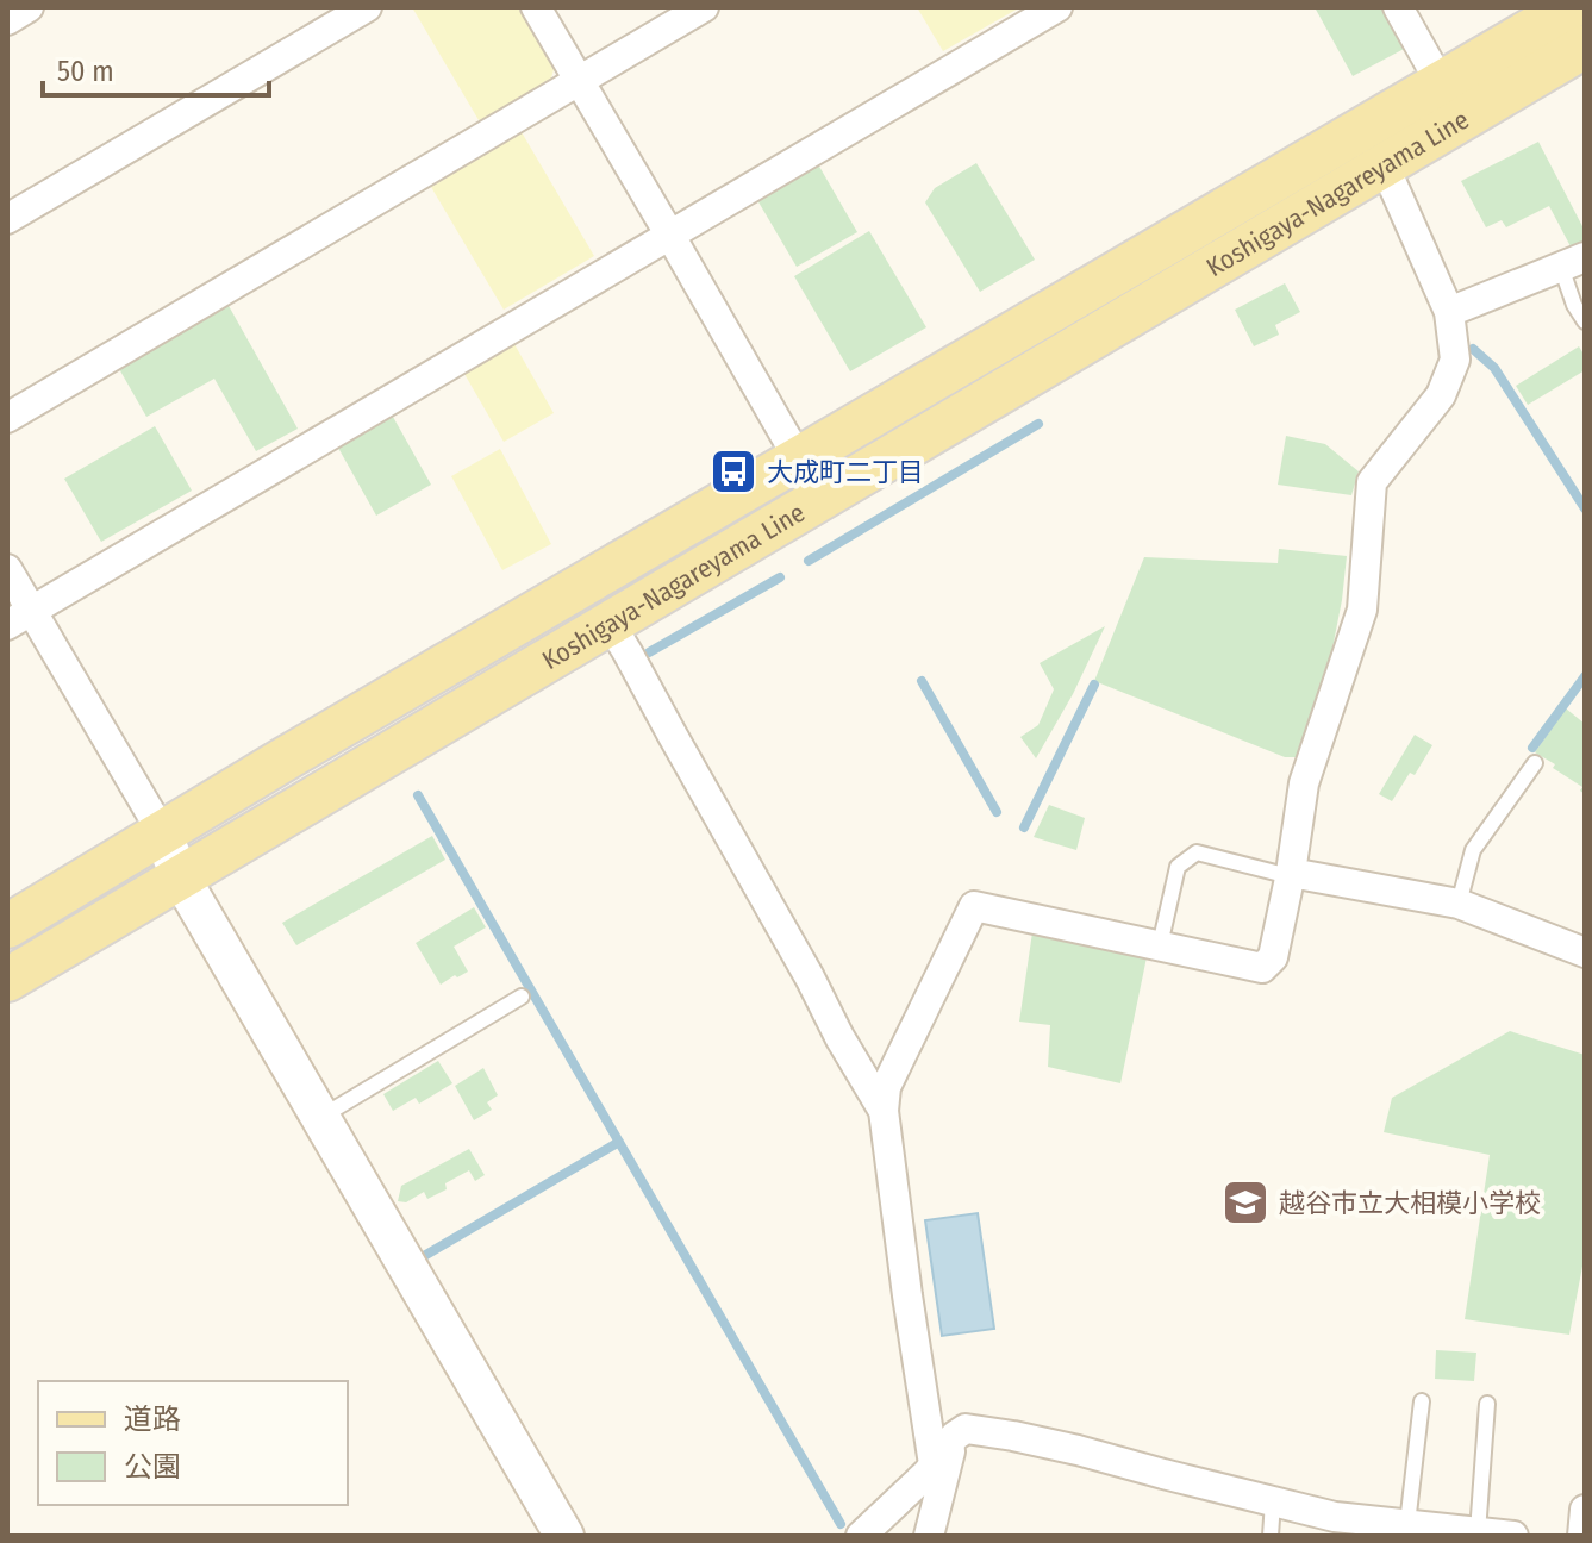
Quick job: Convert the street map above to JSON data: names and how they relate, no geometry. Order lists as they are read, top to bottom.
{
  "streets": {
    "main road": ["Koshigaya-Nagareyama Line"]
  },
  "places": {
    "bus stop": ["大成町二丁目"],
    "school or university": ["越谷市立大相模小学校"]
  },
  "legend": ["道路", "公園"],
  "scale_bar": "50 m"
}
